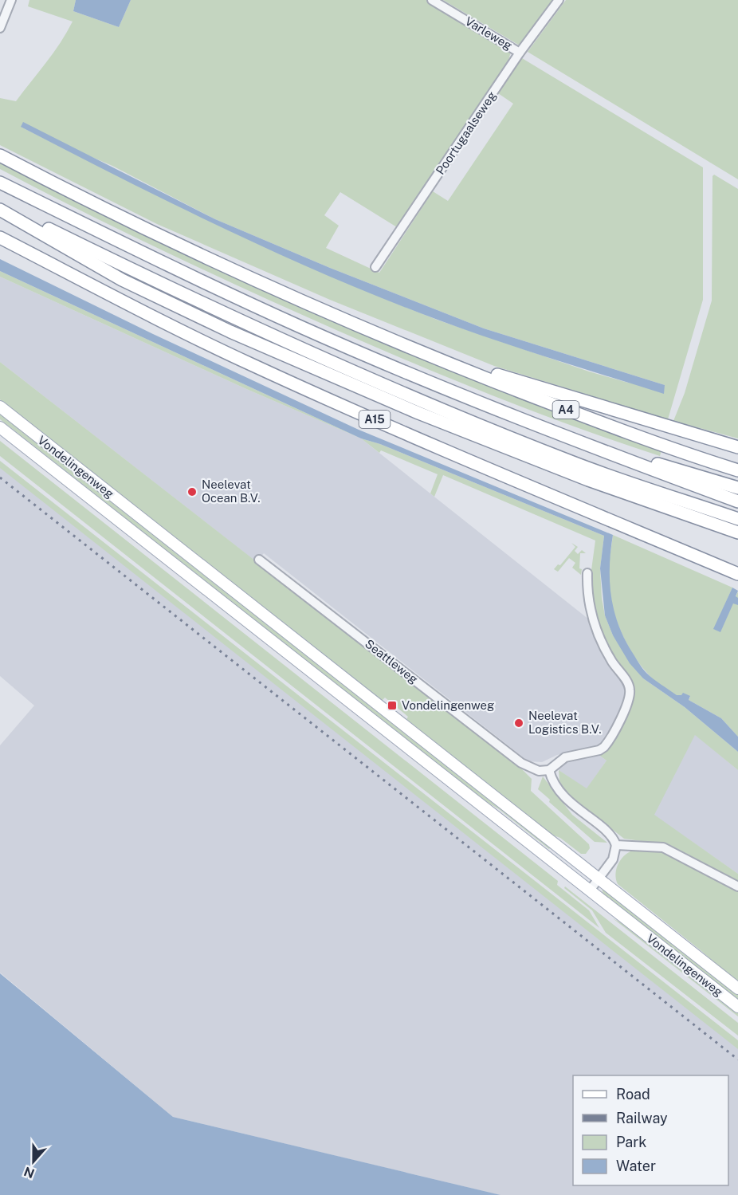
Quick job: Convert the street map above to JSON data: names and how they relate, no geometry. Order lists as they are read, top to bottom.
{
  "streets": {
    "highway": ["A4", "A15"],
    "main road": ["Vondelingenweg"],
    "street": ["Varleweg", "Poortugaalseweg", "Seattleweg"]
  },
  "crossings": [
    ["Varleweg", "Poortugaalseweg"]
  ],
  "places": {
    "other": ["Neelevat Ocean B.V.", "Neelevat Logistics B.V."],
    "transit": ["Vondelingenweg"]
  },
  "legend": [
    "Road",
    "Railway",
    "Park",
    "Water"
  ],
  "north": "bottom"
}
